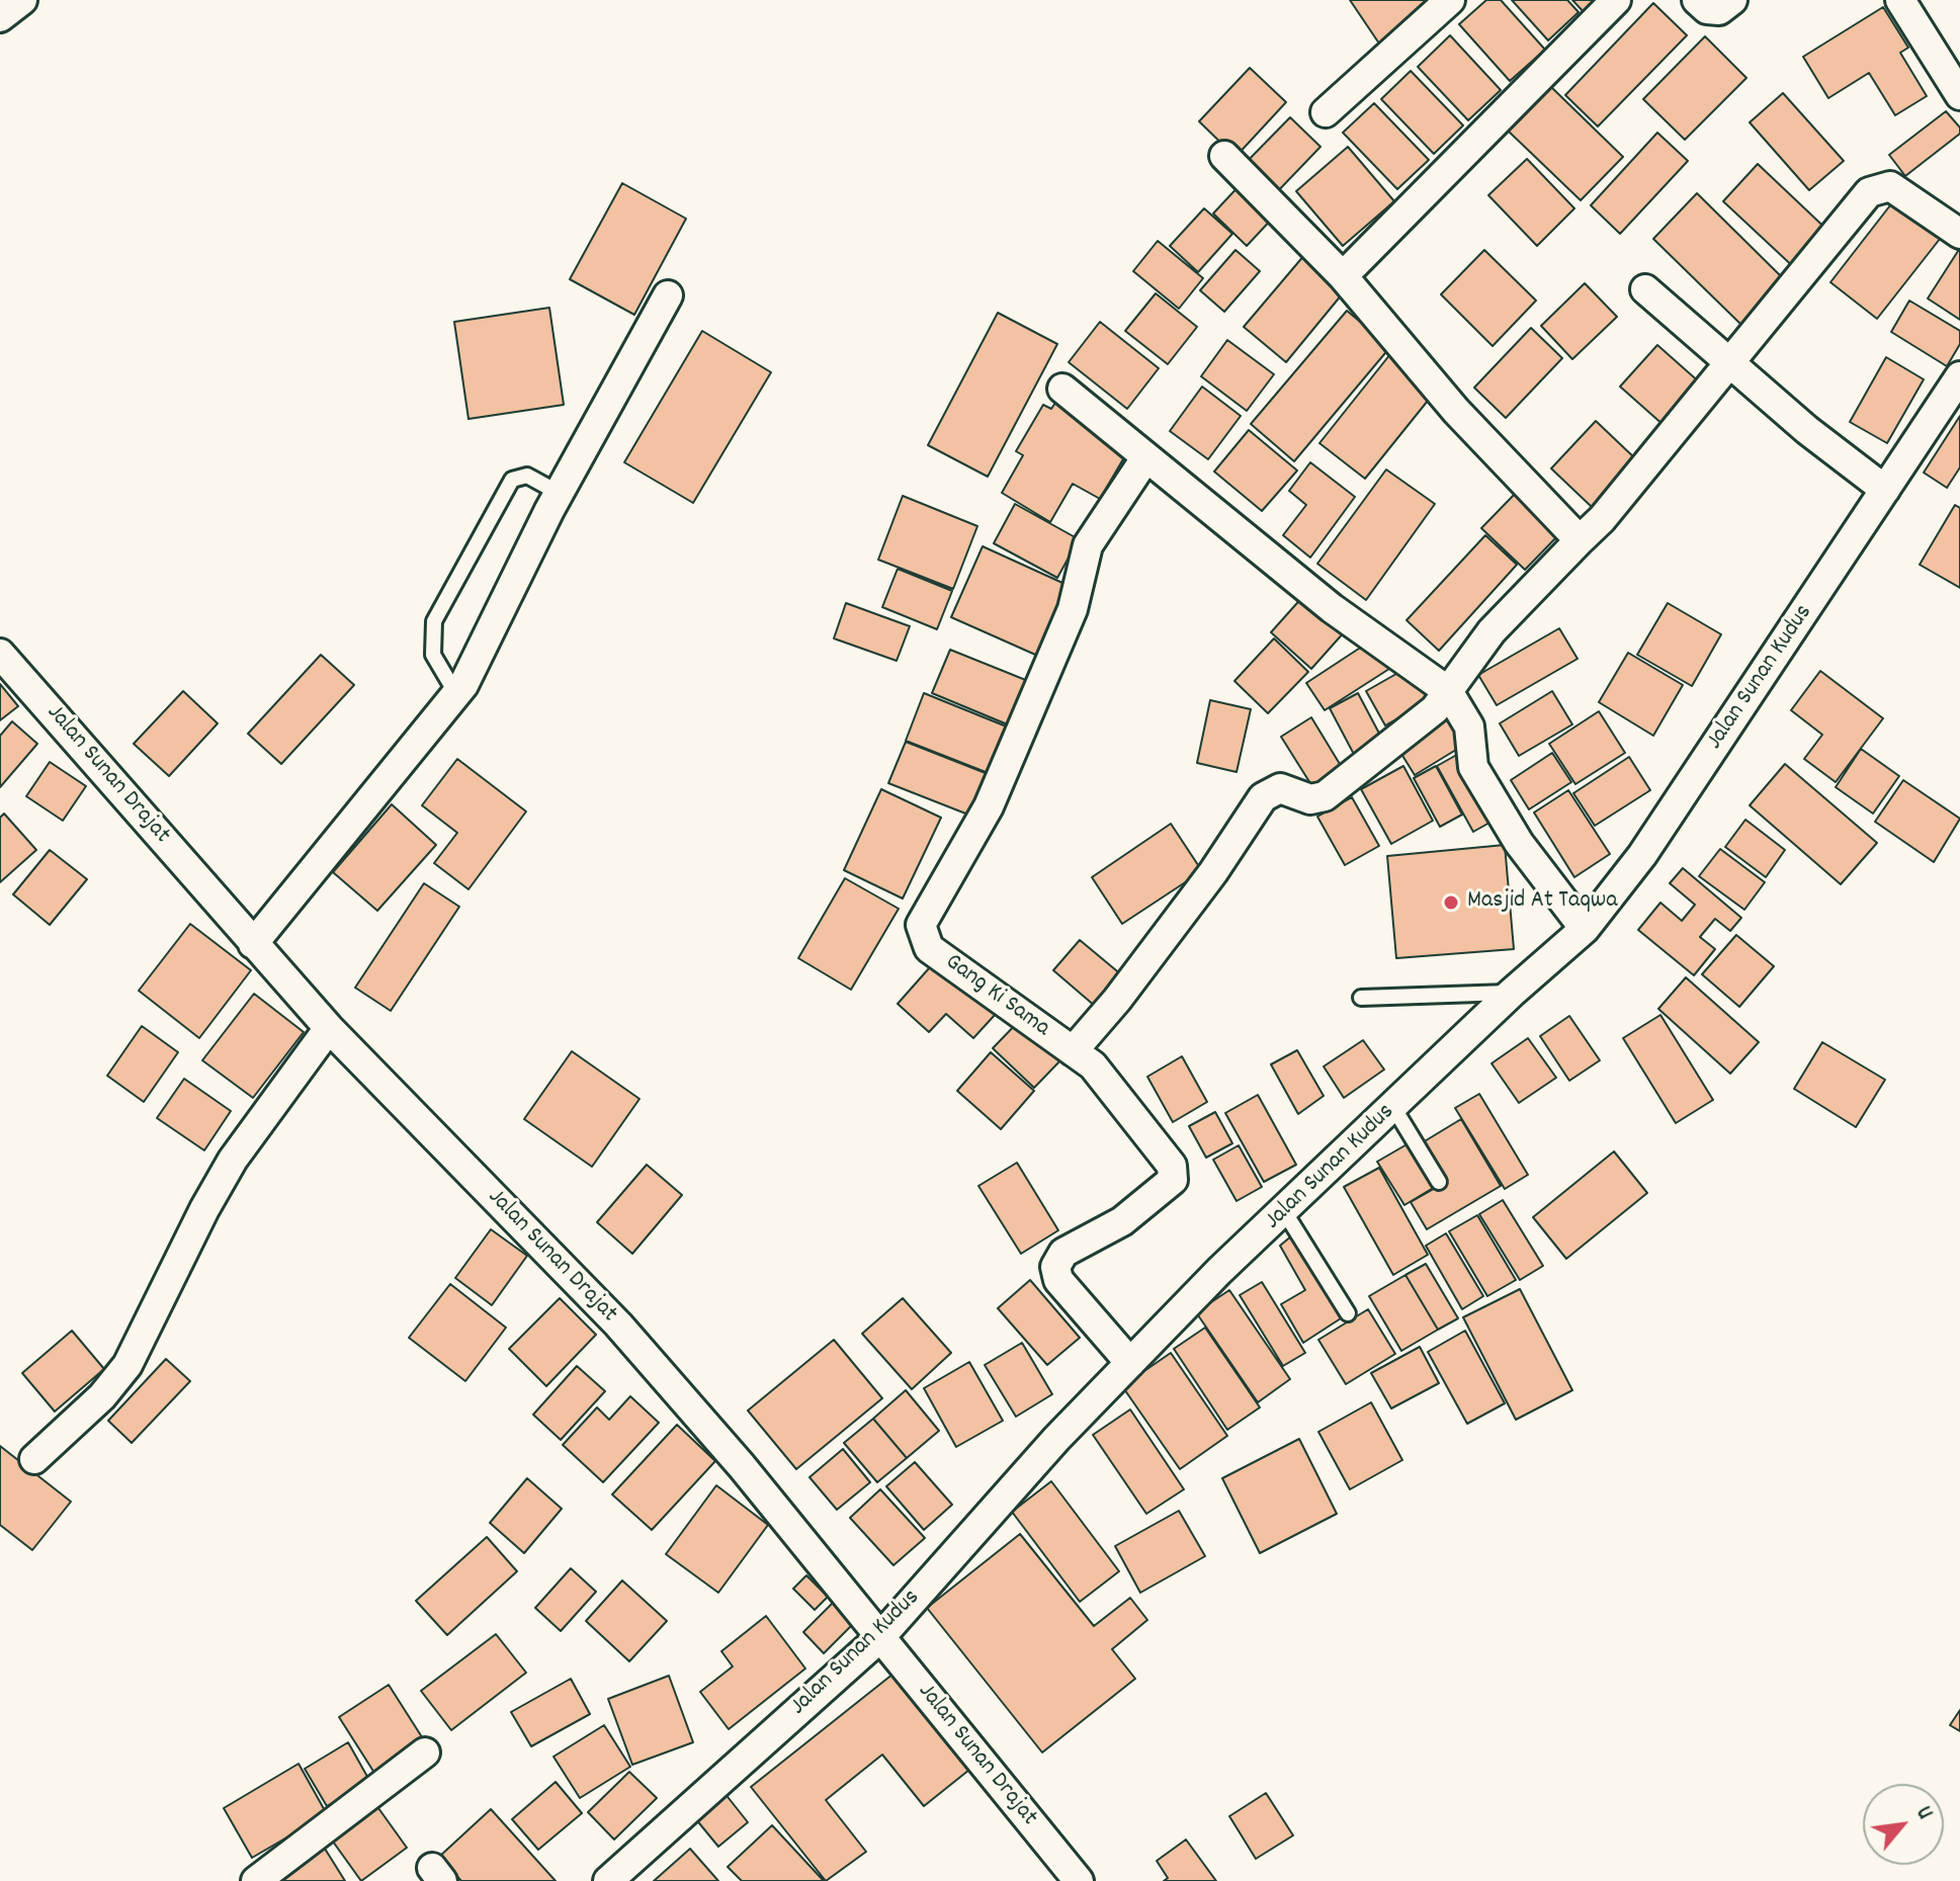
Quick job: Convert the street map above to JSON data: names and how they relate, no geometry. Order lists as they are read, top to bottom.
{
  "streets": {
    "street": ["Jalan Sunan Kudus", "Jalan Sunan Drajat", "Gang Ki Sama"]
  },
  "crossings": [
    ["Jalan Sunan Kudus", "Jalan Sunan Drajat"],
    ["Jalan Sunan Kudus", "Gang Ki Sama"]
  ],
  "places": ["Masjid At Taqwa"],
  "north": "top right"
}
